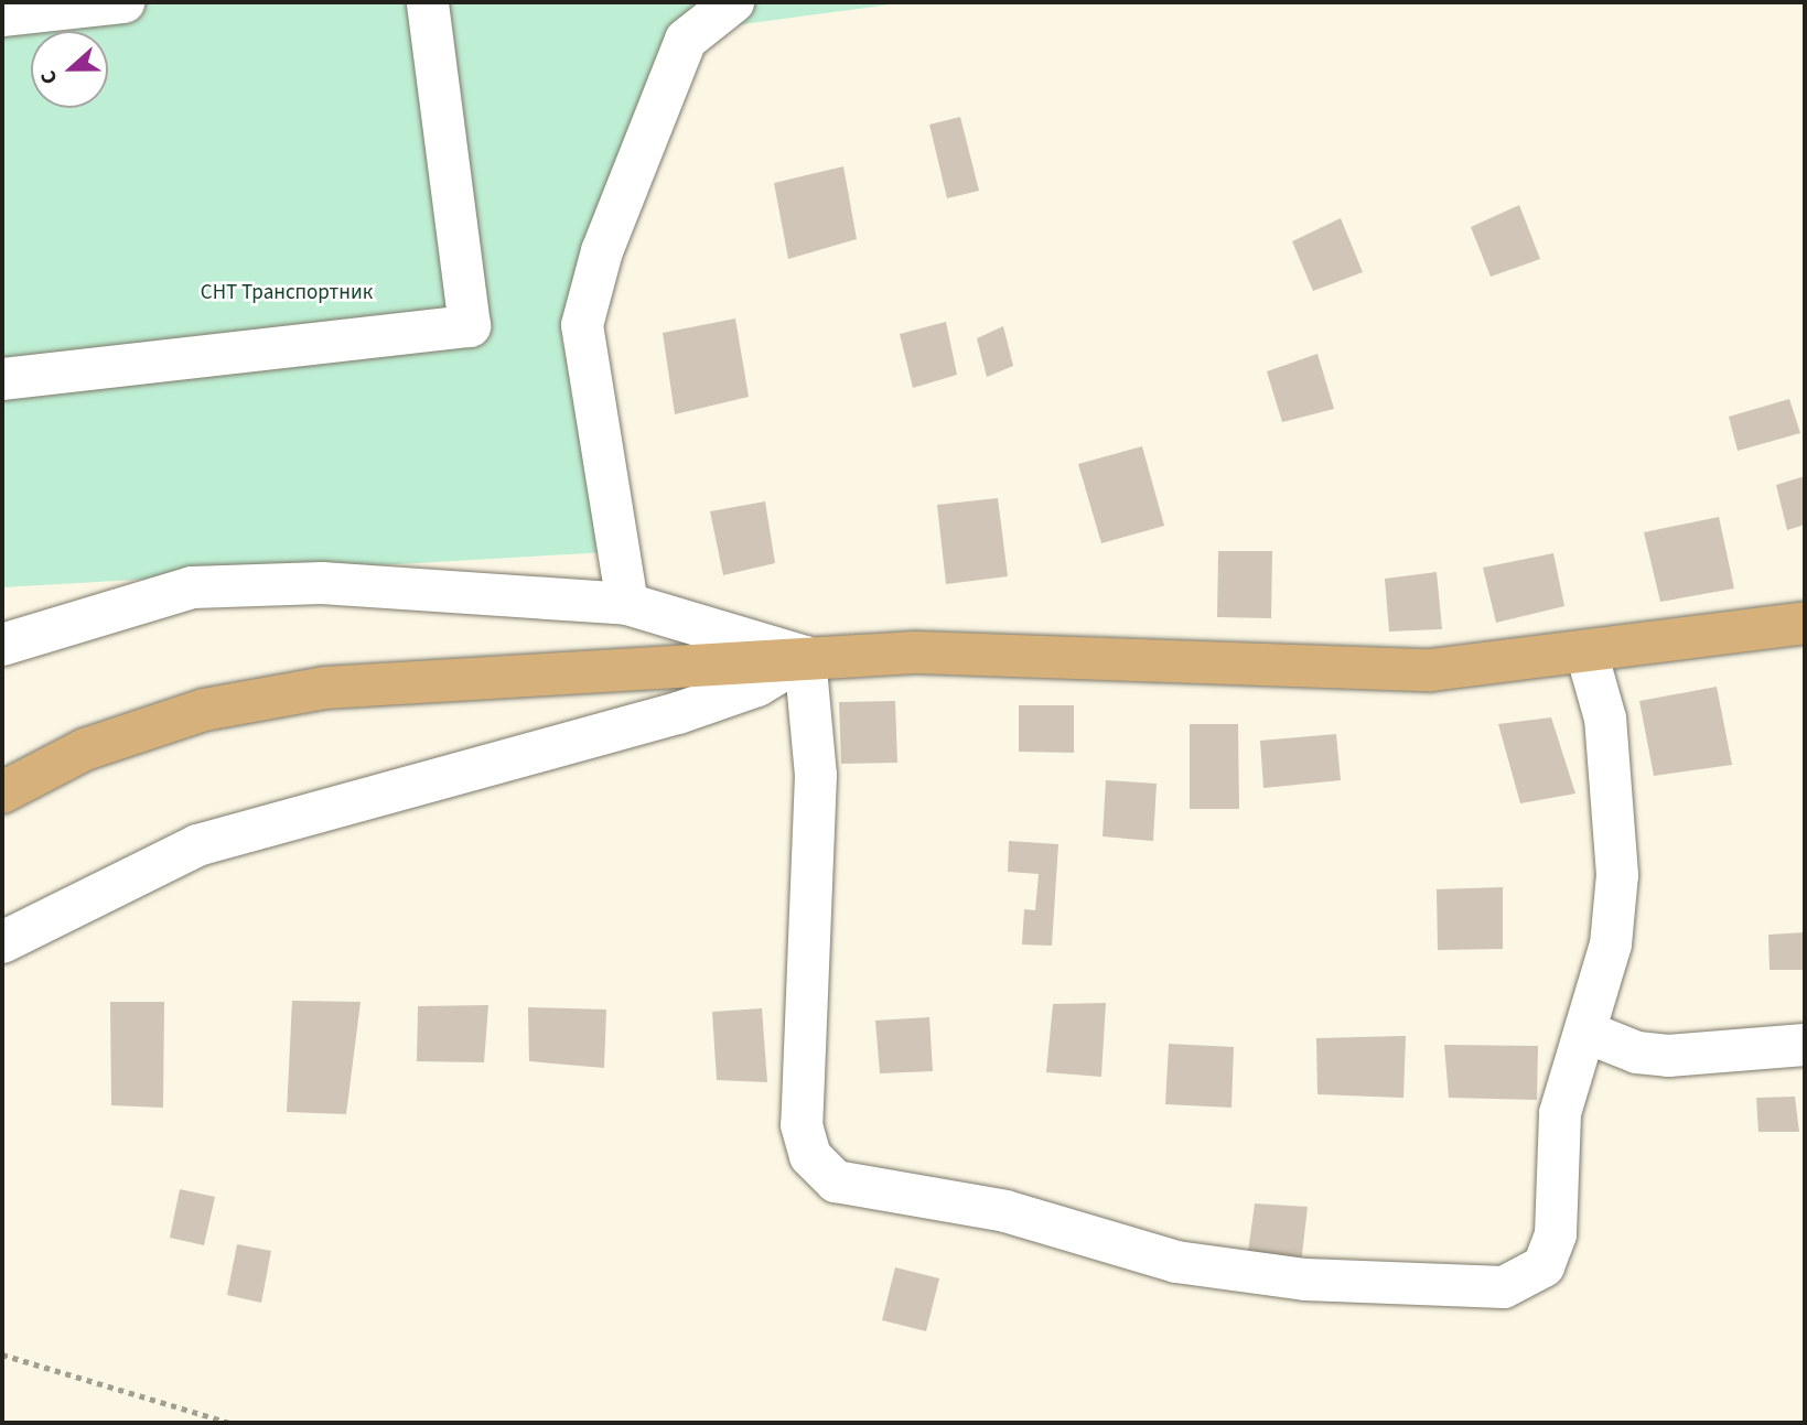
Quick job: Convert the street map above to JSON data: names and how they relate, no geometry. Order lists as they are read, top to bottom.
{
  "parks": ["СНТ Транспортник"],
  "north": "left"
}
